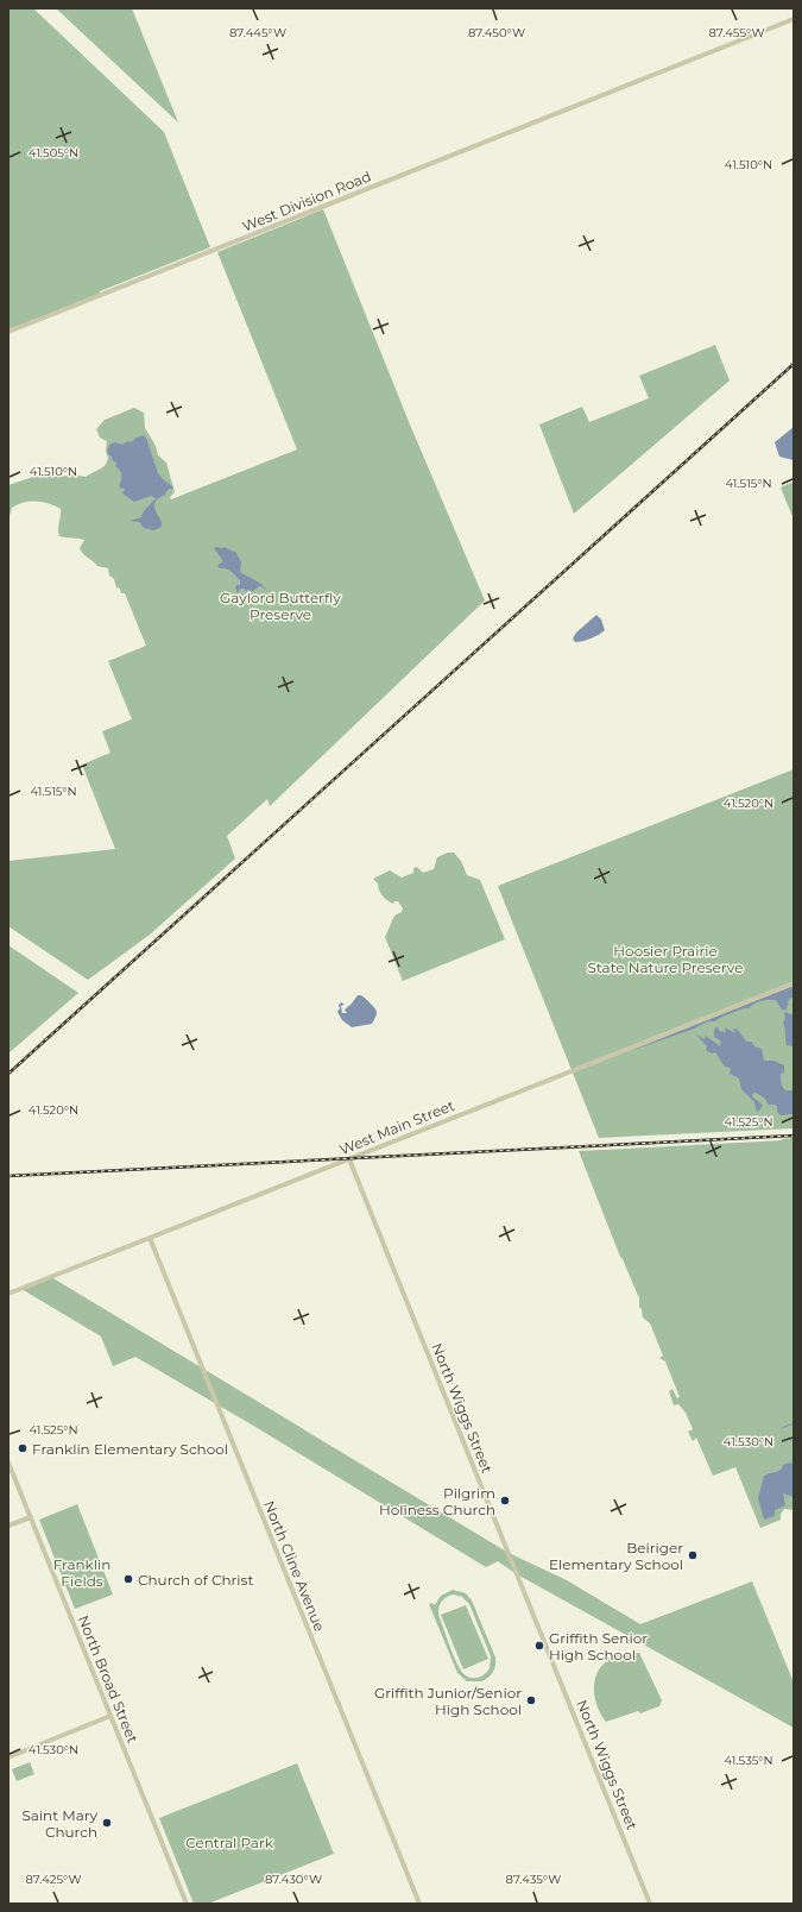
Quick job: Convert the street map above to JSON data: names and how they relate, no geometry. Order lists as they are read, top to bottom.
{
  "streets": {
    "street": [
      "West Division Road",
      "West Main Street",
      "North Wiggs Street",
      "North Cline Avenue",
      "North Broad Street"
    ]
  },
  "crossings": [
    ["West Main Street", "North Wiggs Street"],
    ["West Main Street", "North Cline Avenue"]
  ],
  "parks": [
    "Gaylord Butterfly Preserve",
    "Hoosier Prairie State Nature Preserve",
    "Franklin Fields",
    "Central Park"
  ],
  "places": [
    "Franklin Elementary School",
    "Pilgrim Holiness Church",
    "Beiriger Elementary School",
    "Church of Christ",
    "Griffith Senior High School",
    "Griffith Junior/Senior High School",
    "Saint Mary Church"
  ],
  "coordinates": [
    "87.455°W",
    "87.445°W",
    "87.450°W",
    "41.505°N",
    "41.510°N",
    "41.515°N",
    "41.520°N",
    "41.525°N",
    "41.530°N",
    "41.535°N",
    "87.425°W",
    "87.430°W",
    "87.435°W"
  ]
}
